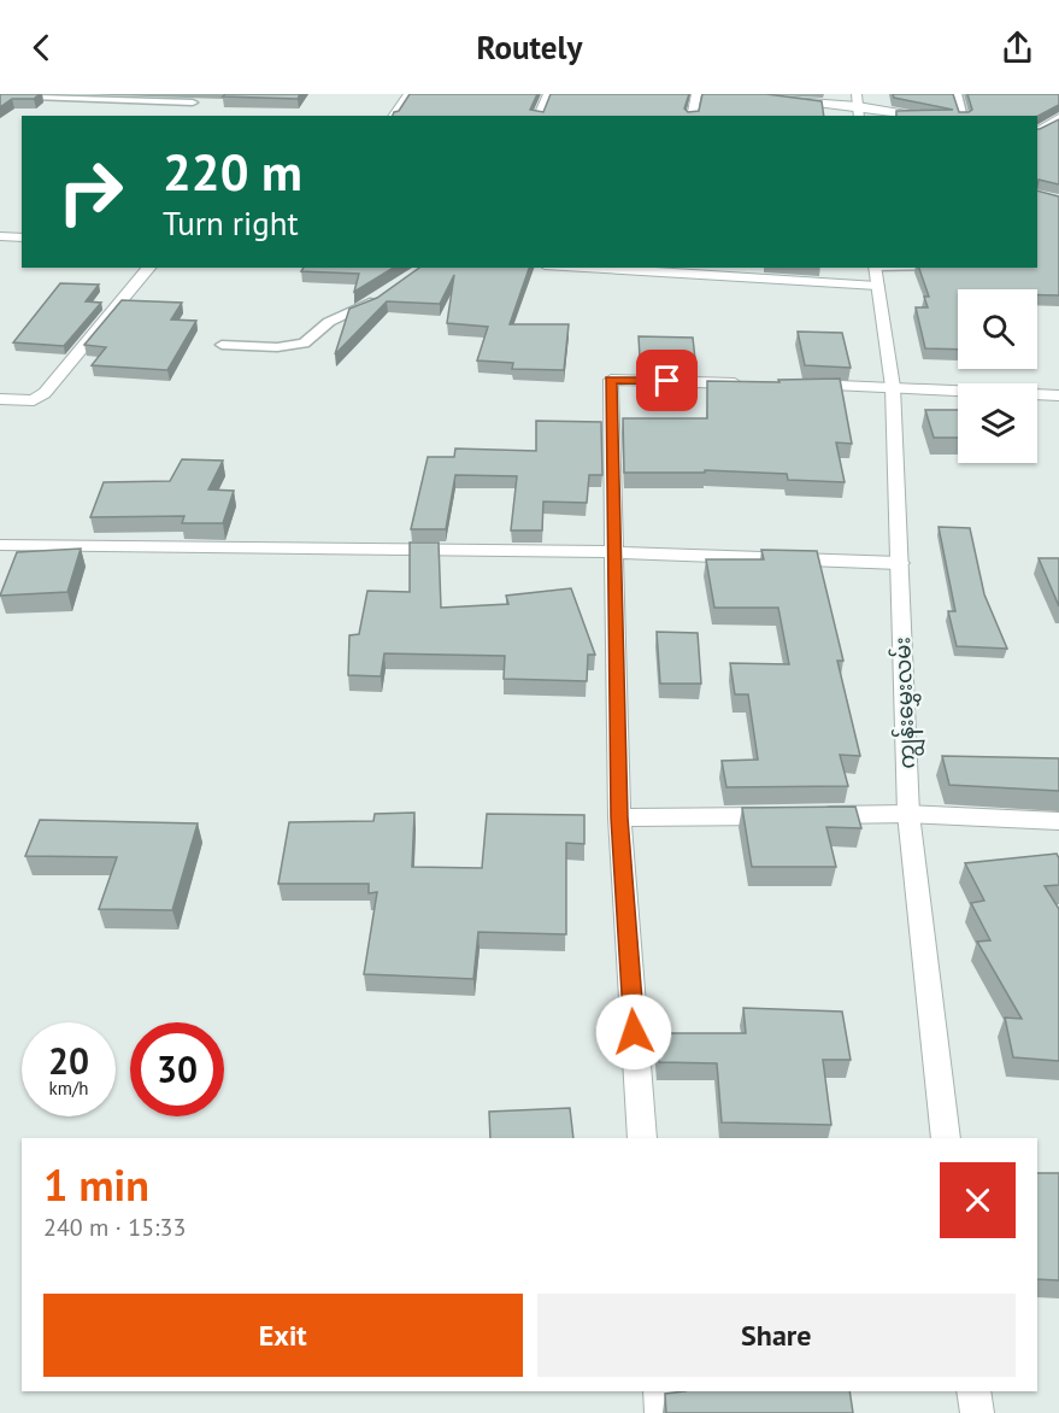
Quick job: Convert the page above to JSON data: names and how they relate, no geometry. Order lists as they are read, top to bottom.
{
  "streets": {
    "street": ["ကျွန်းမွှေးလမ်း"]
  },
  "page": {
    "header": "Routely",
    "turn": ["220 m", "Turn right"],
    "speed": "20 km/h",
    "limit": "30",
    "heading": ["1 min", "240 m · 15:33"],
    "buttons": ["Exit", "Share"]
  }
}
